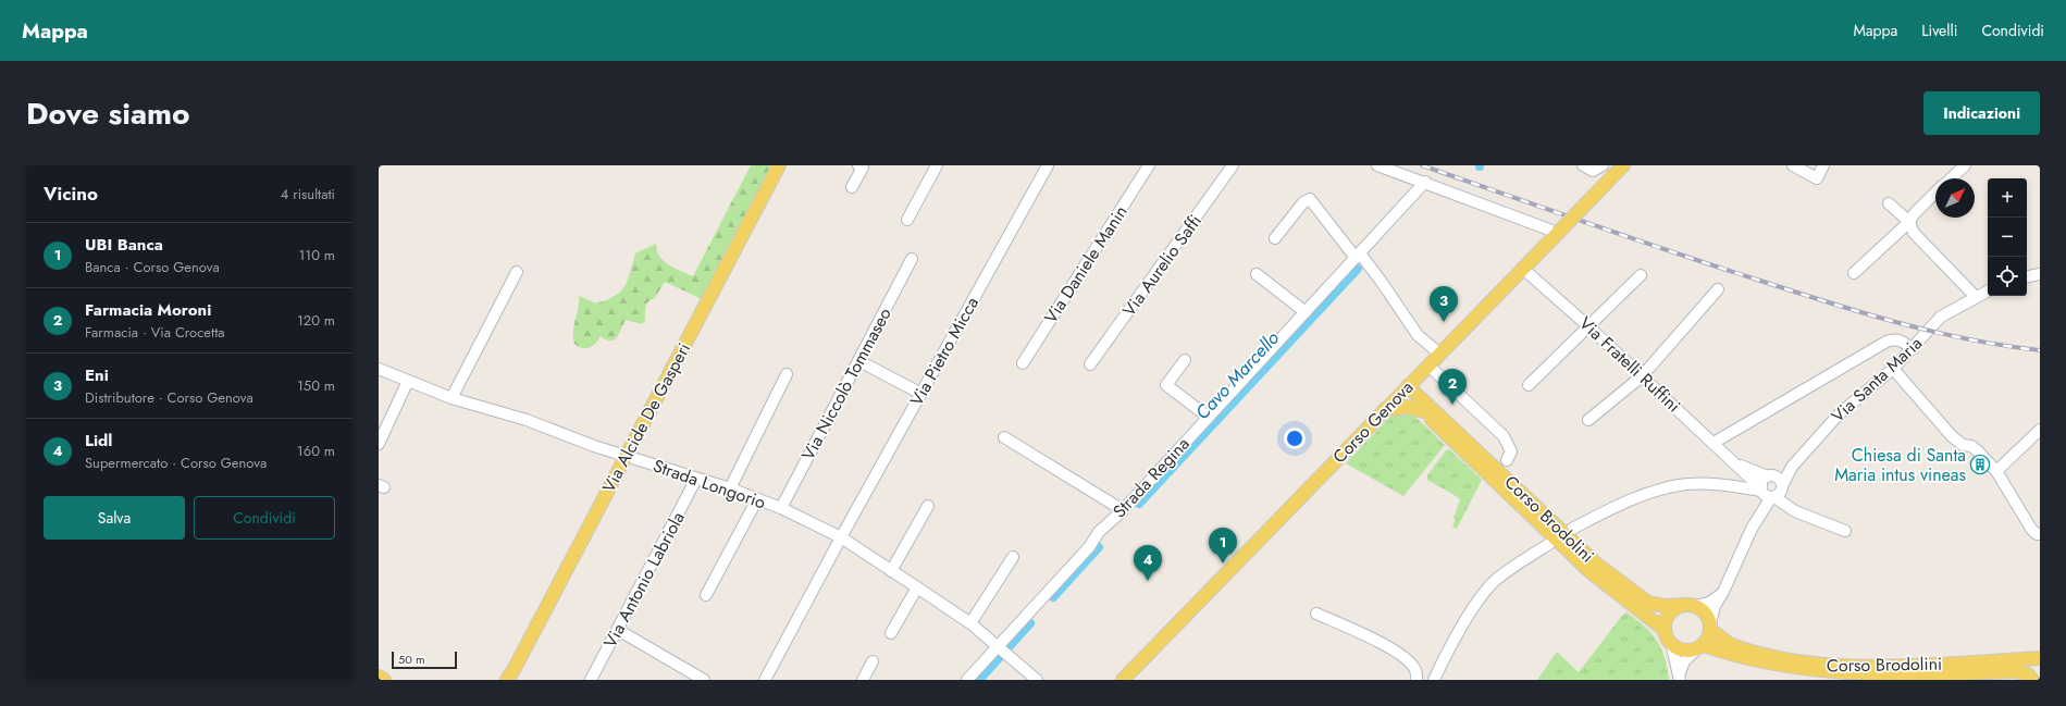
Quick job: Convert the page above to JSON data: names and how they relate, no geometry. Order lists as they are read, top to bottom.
{
  "streets": {
    "main road": ["Via Alcide De Gasperi", "Corso Genova", "Corso Brodolini"],
    "street": [
      "Via Daniele Manin",
      "Via Aurelio Saffi",
      "Via Pietro Micca",
      "Via Fratelli Ruffini",
      "Via Santa Maria",
      "Via Niccolò Tommaseo",
      "Strada Regina",
      "Strada Longorio",
      "Via Antonio Labriola"
    ]
  },
  "crossings": [
    ["Via Pietro Micca", "Strada Longorio"],
    ["Via Fratelli Ruffini", "Via Santa Maria"],
    ["Via Fratelli Ruffini", "Corso Genova"],
    ["Via Niccolò Tommaseo", "Strada Longorio"],
    ["Via Alcide De Gasperi", "Strada Longorio"],
    ["Corso Genova", "Corso Brodolini"],
    ["Strada Regina", "Strada Longorio"],
    ["Strada Longorio", "Via Antonio Labriola"]
  ],
  "water": ["Cavo Marcello"],
  "places": {
    "building": ["Chiesa di Santa Maria intus vineas"]
  },
  "scale_bar": "50 m",
  "north": "top right",
  "page": {
    "header": "Mappa",
    "nav": ["Mappa", "Livelli", "Condividi"],
    "title": "Dove siamo",
    "buttons": [
      "Indicazioni",
      ["Salva", "Condividi"]
    ],
    "heading": ["Vicino", "4 risultati"],
    "map_buttons": ["+", "−"],
    "list": [
      {
        "mark": "1",
        "name": "UBI Banca",
        "note": "Banca · Corso Genova",
        "value": "110 m"
      },
      {
        "mark": "2",
        "name": "Farmacia Moroni",
        "note": "Farmacia · Via Crocetta",
        "value": "120 m"
      },
      {
        "mark": "3",
        "name": "Eni",
        "note": "Distributore · Corso Genova",
        "value": "150 m"
      },
      {
        "mark": "4",
        "name": "Lidl",
        "note": "Supermercato · Corso Genova",
        "value": "160 m"
      }
    ],
    "pins": [
      "3",
      "2",
      "1",
      "4"
    ],
    "scale": "50 m"
  }
}
